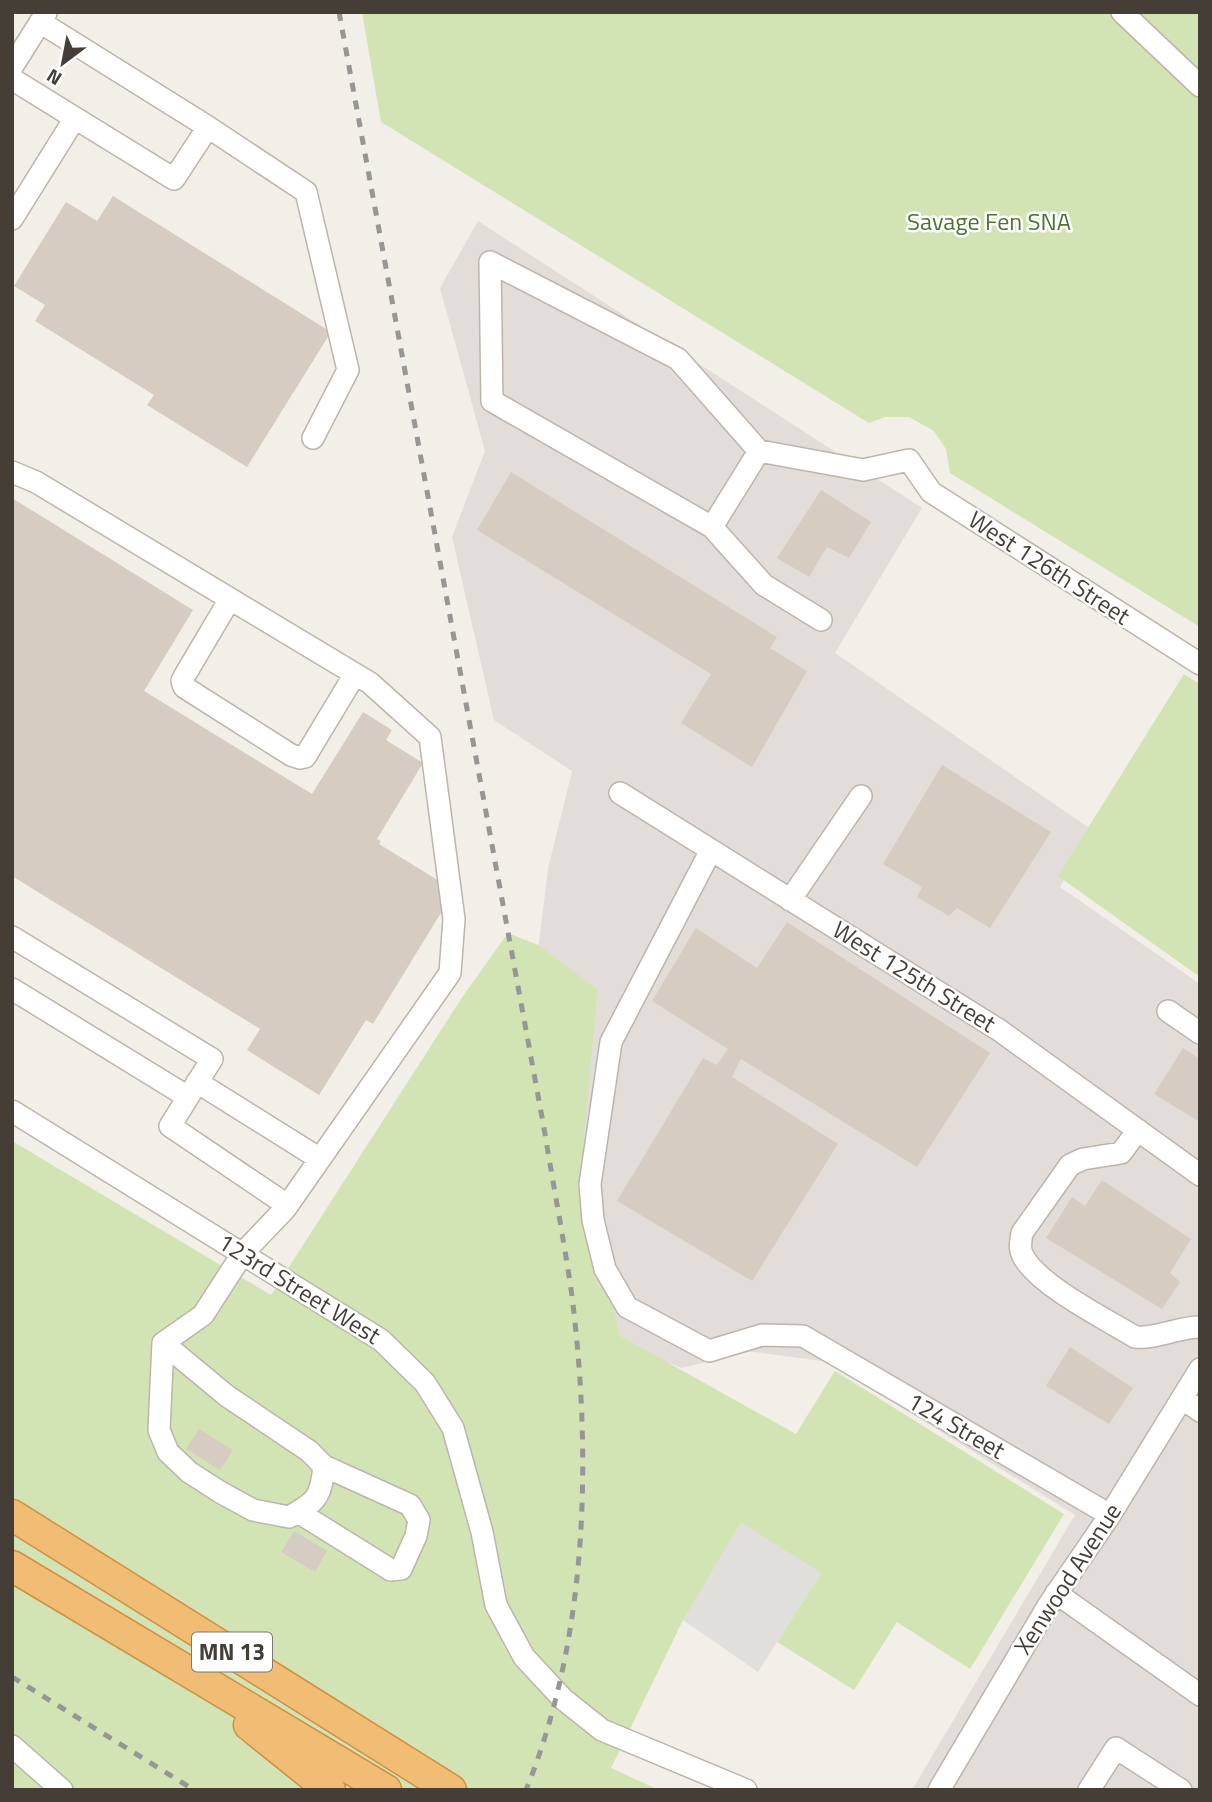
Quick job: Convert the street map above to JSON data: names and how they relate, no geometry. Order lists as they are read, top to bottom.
{
  "streets": {
    "highway": ["MN 13"],
    "street": [
      "West 126th Street",
      "West 125th Street",
      "123rd Street West",
      "124 Street",
      "Xenwood Avenue"
    ]
  },
  "crossings": [
    ["West 125th Street", "124 Street"],
    ["124 Street", "Xenwood Avenue"]
  ],
  "parks": ["Savage Fen SNA"],
  "north": "bottom left"
}
